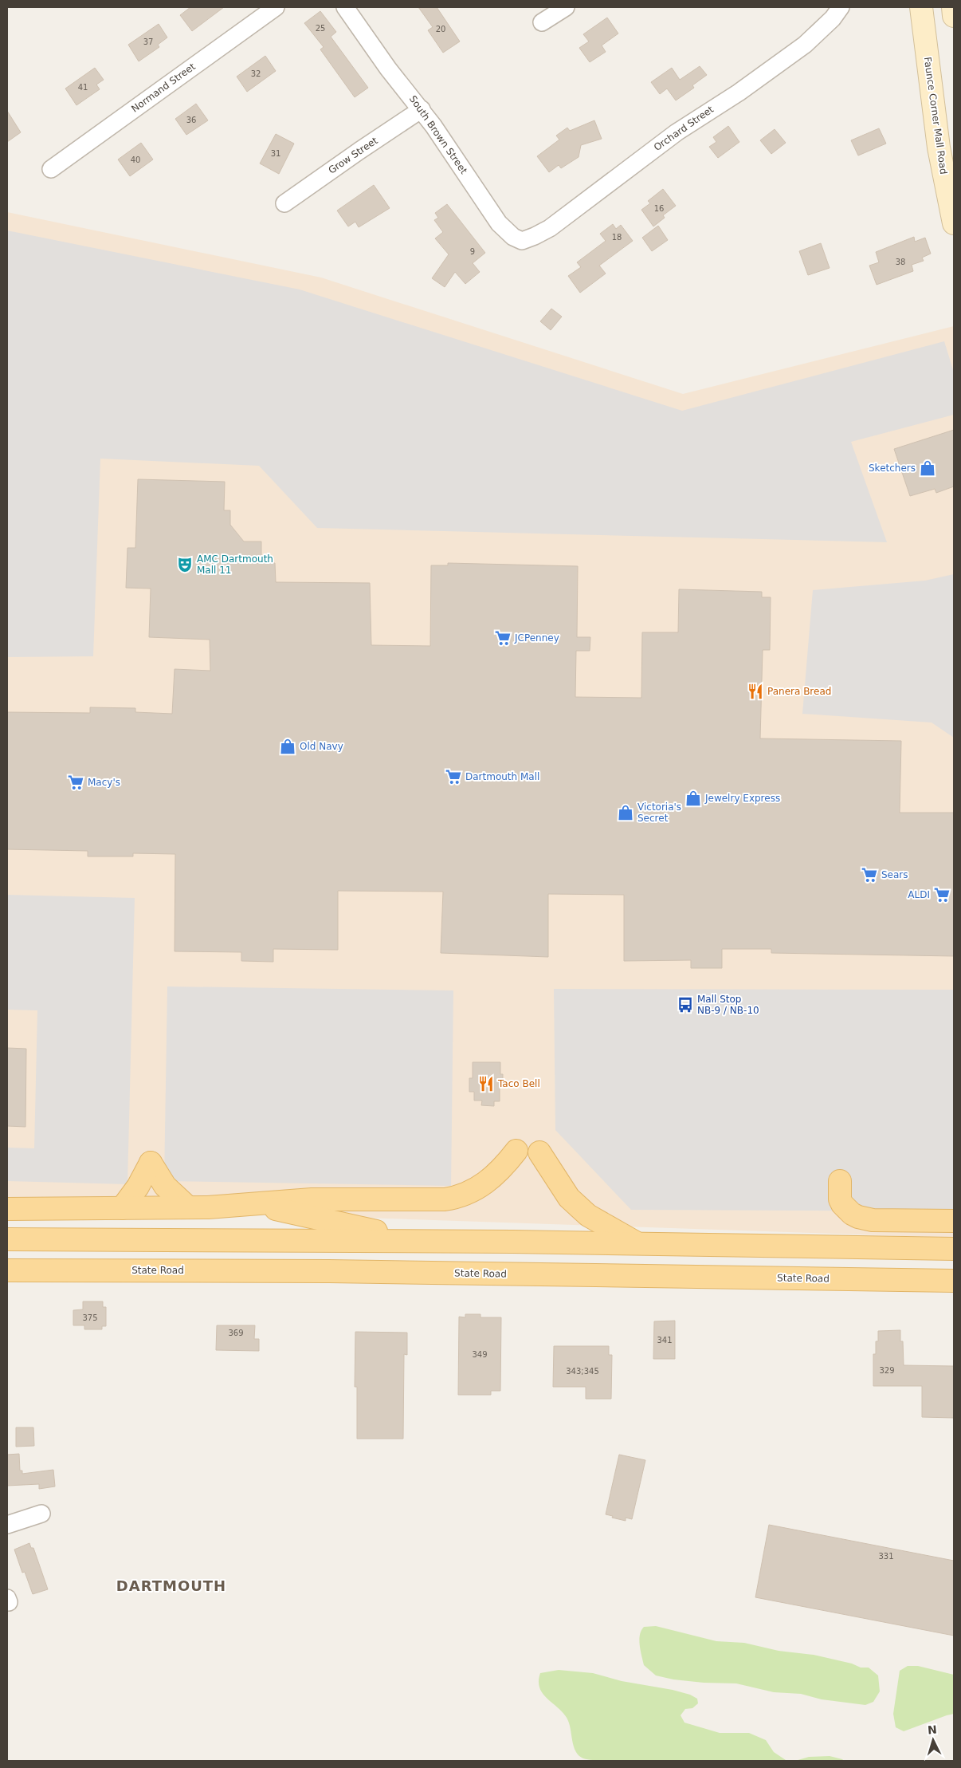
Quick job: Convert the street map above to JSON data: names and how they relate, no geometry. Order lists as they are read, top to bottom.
{
  "streets": {
    "main road": ["Faunce Corner Mall Road", "State Road"],
    "street": [
      "Normand Street",
      "Orchard Street",
      "South Brown Street",
      "Grow Street"
    ]
  },
  "crossings": [
    ["Orchard Street", "South Brown Street"],
    ["South Brown Street", "Grow Street"]
  ],
  "districts": ["DARTMOUTH"],
  "places": {
    "shop": [
      "Sketchers",
      "Old Navy",
      "Jewelry Express",
      "Victoria's Secret"
    ],
    "theatre": ["AMC Dartmouth Mall 11"],
    "supermarket": [
      "JCPenney",
      "Dartmouth Mall",
      "Macy's",
      "Sears",
      "ALDI"
    ],
    "restaurant": ["Panera Bread", "Taco Bell"],
    "bus stop": ["Mall Stop NB-9 / NB-10"]
  },
  "house_numbers": [
    "25",
    "20",
    "37",
    "32",
    "41",
    "36",
    "31",
    "40",
    "16",
    "18",
    "9",
    "38",
    "375",
    "369",
    "341",
    "349",
    "329",
    "343;345",
    "331"
  ],
  "north": "top"
}
